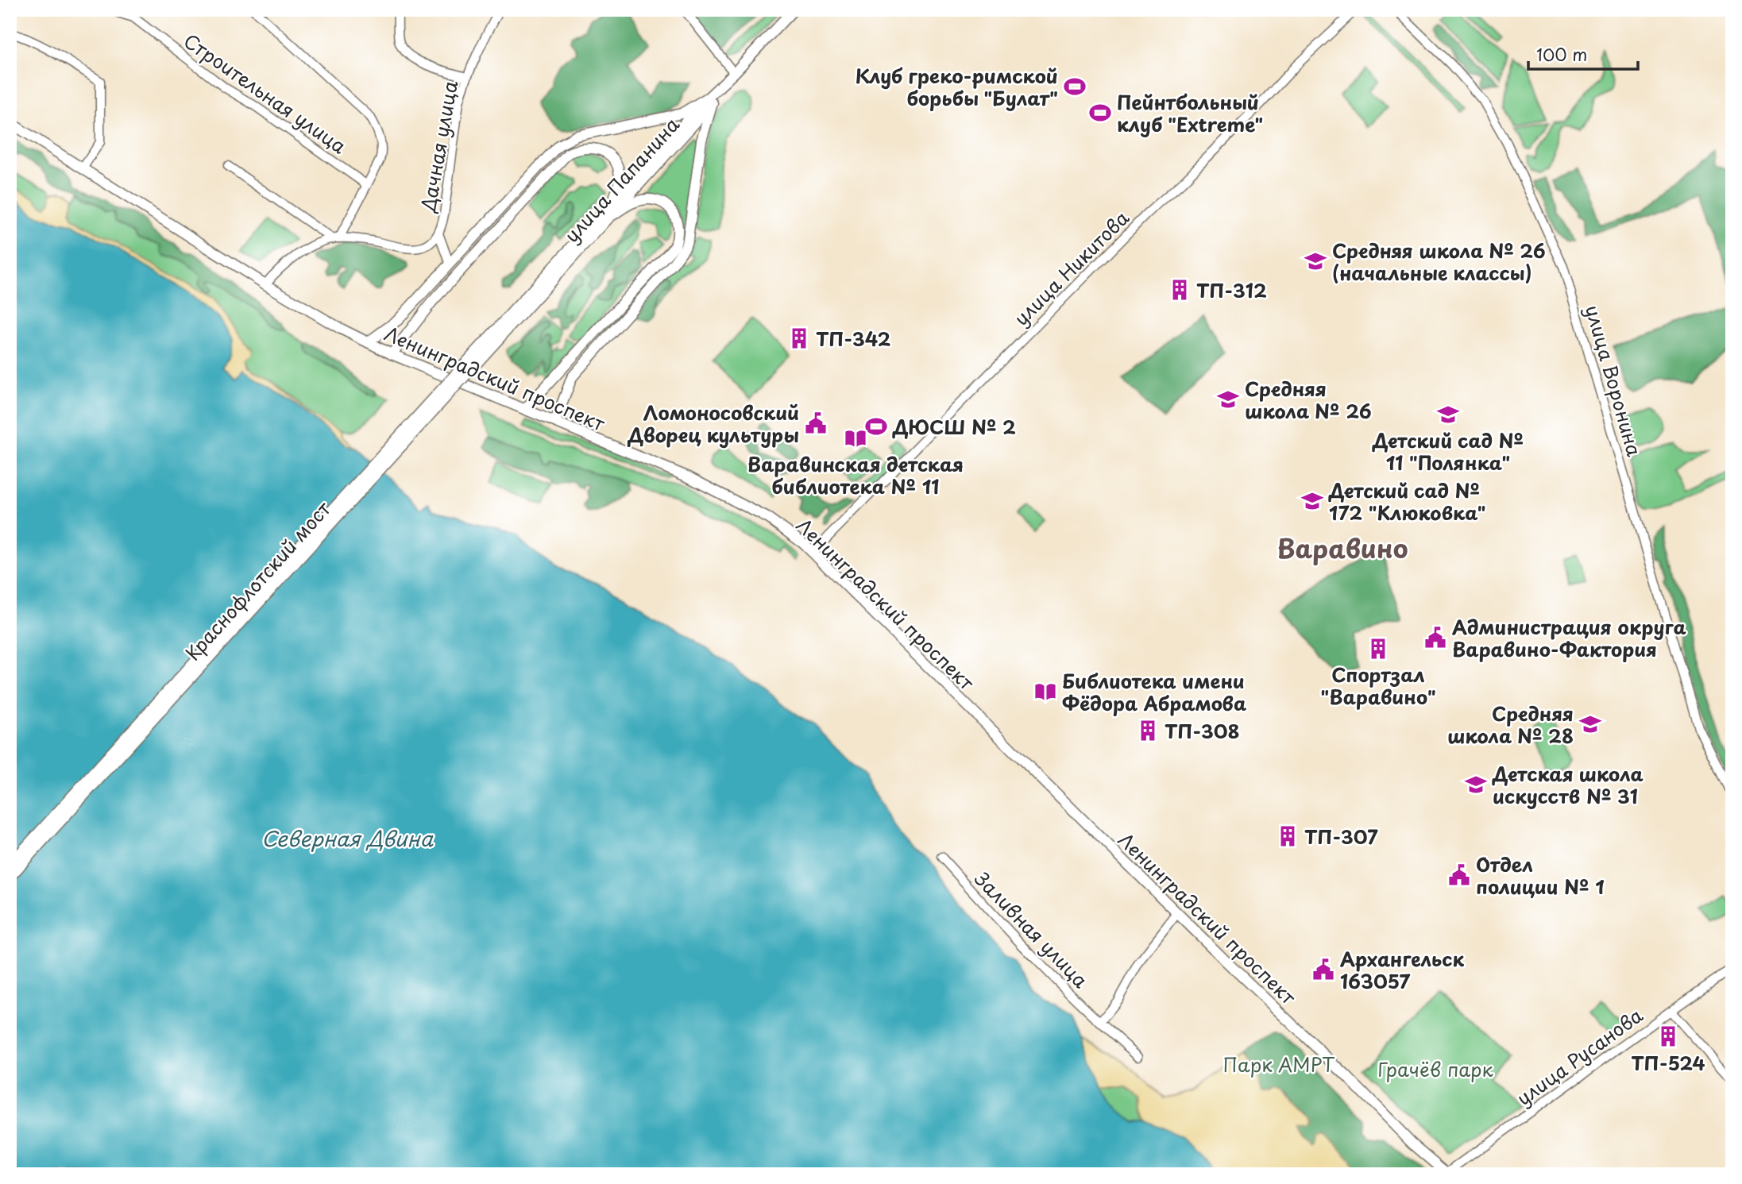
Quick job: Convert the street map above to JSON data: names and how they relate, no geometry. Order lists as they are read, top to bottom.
{
  "streets": {
    "main road": ["улица Папанина", "Ленинградский проспект", "Краснофлотский мост"],
    "street": [
      "Строительная улица",
      "Дачная улица",
      "улица Никитова",
      "улица Воронина",
      "Заливная улица",
      "улица Русанова"
    ]
  },
  "crossings": [
    ["Дачная улица", "Ленинградский проспект"],
    ["улица Папанина", "Краснофлотский мост"],
    ["улица Никитова", "Ленинградский проспект"],
    ["Ленинградский проспект", "улица Русанова"]
  ],
  "districts": ["Варавино"],
  "water": ["Северная Двина"],
  "parks": ["Парк АМРТ", "Грачёв парк"],
  "places": {
    "sports": ["Клуб греко-римской борьбы \"Булат\"", "Пейнтбольный клуб \"Extreme\"", "ДЮСШ № 2"],
    "school or university": [
      "Средняя школа № 26 (начальные классы)",
      "Средняя школа № 26",
      "Детский сад № 11 \"Полянка\"",
      "Детский сад № 172 \"Клюковка\"",
      "Средняя школа № 28",
      "Детская школа искусств № 31"
    ],
    "building": [
      "ТП-312",
      "ТП-342",
      "Спортзал \"Варавино\"",
      "ТП-308",
      "ТП-307",
      "ТП-524"
    ],
    "public building": [
      "Ломоносовский Дворец культуры",
      "Администрация округа Варавино-Фактория",
      "Отдел полиции № 1",
      "Архангельск 163057"
    ],
    "library": ["Варавинская детская библиотека № 11", "Библиотека имени Фёдора Абрамова"]
  },
  "scale_bar": "100 m"
}
